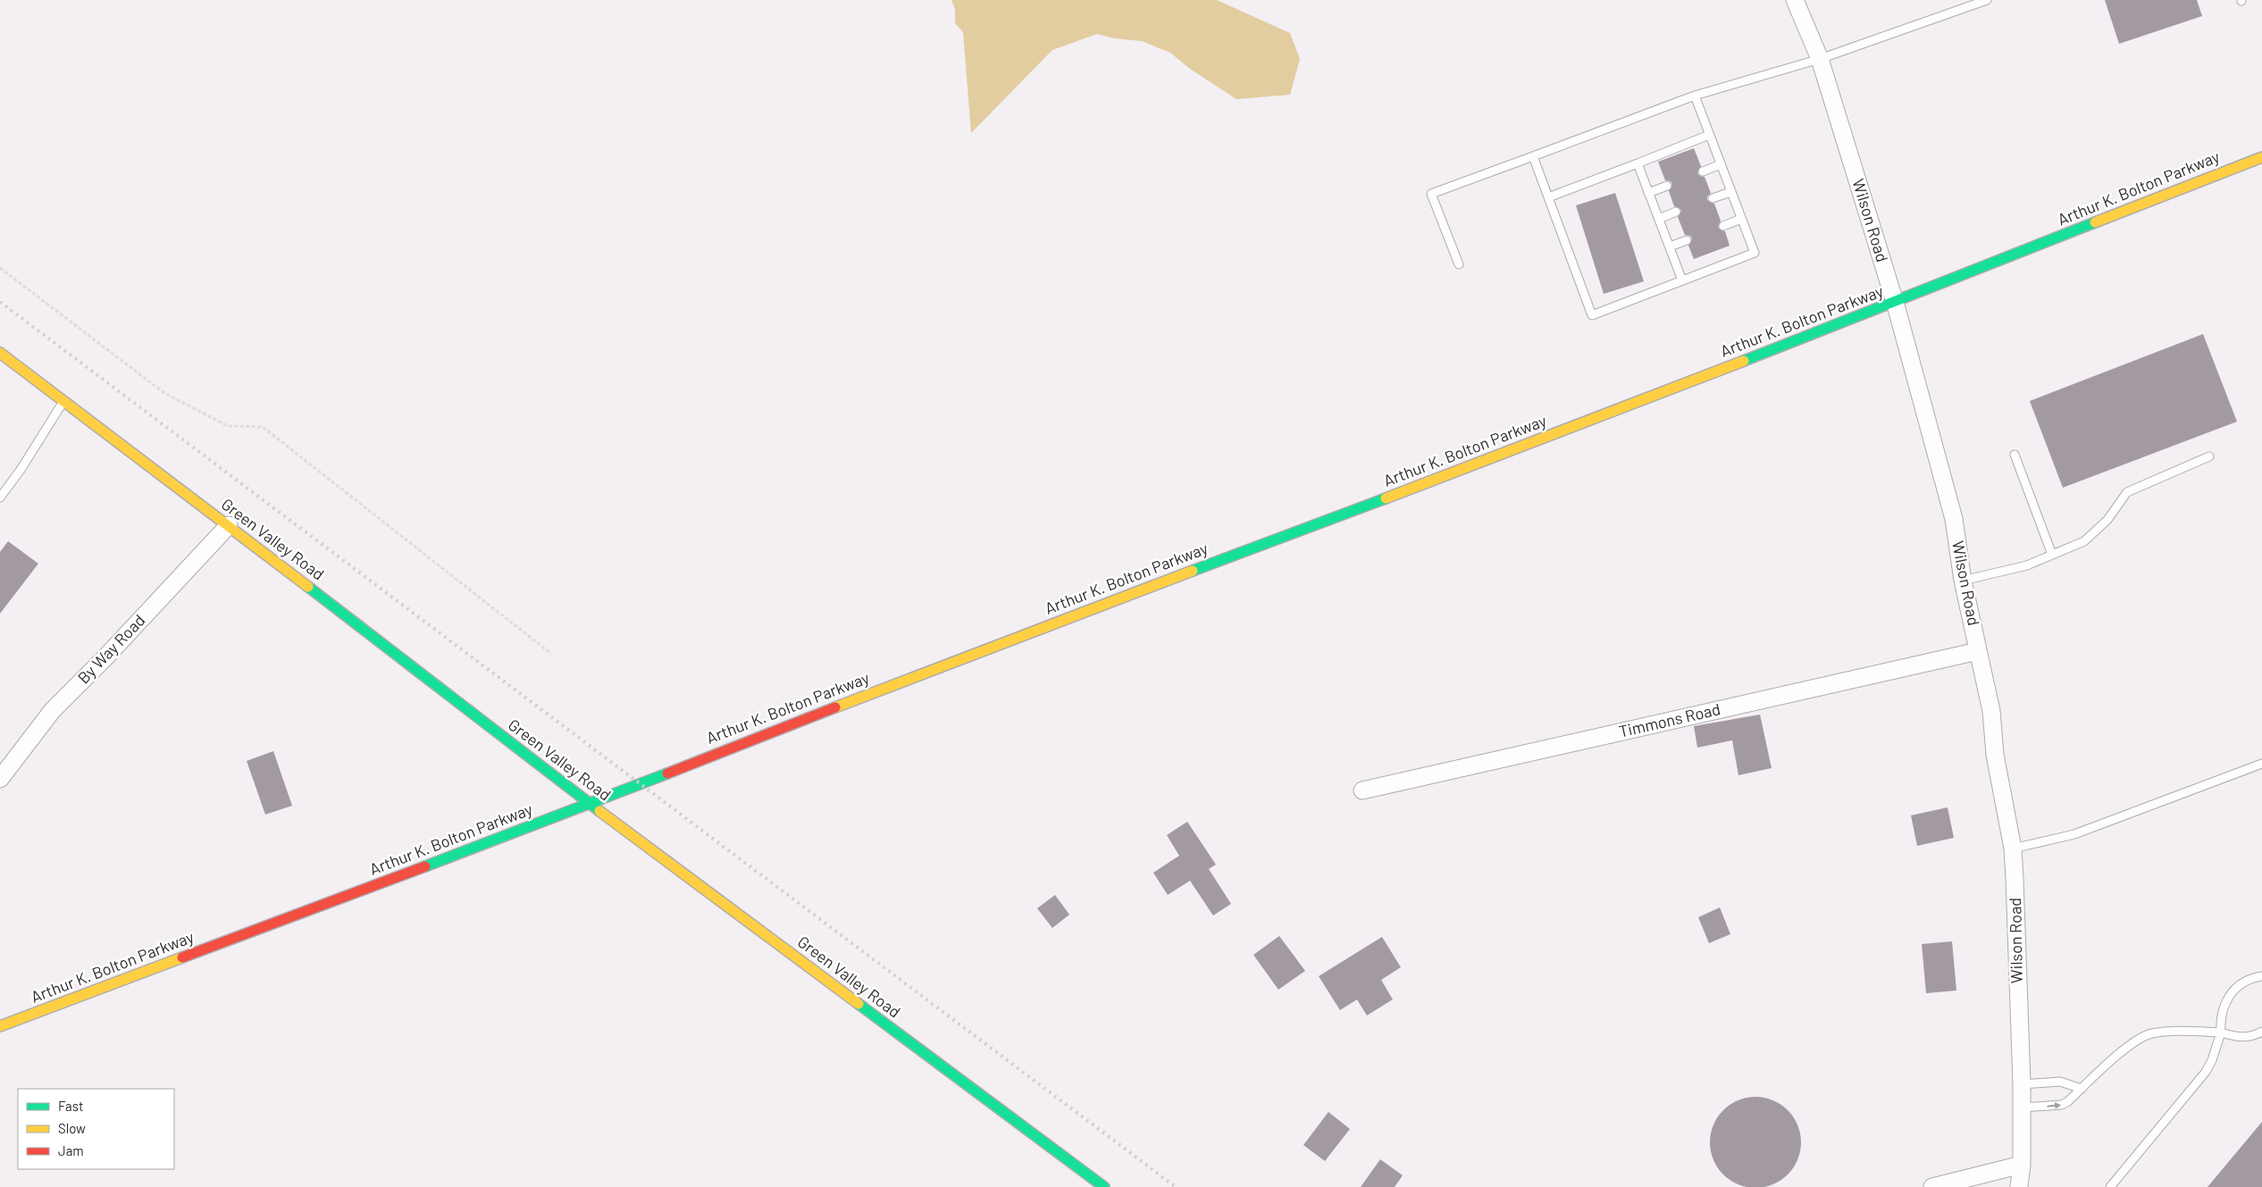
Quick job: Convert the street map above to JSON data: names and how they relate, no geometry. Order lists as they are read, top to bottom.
{
  "streets": {
    "main road": ["Arthur K. Bolton Parkway", "Green Valley Road"],
    "street": ["Wilson Road", "By Way Road", "Timmons Road"]
  },
  "crossings": [
    ["Arthur K. Bolton Parkway", "Wilson Road"],
    ["Arthur K. Bolton Parkway", "Green Valley Road"],
    ["Wilson Road", "Timmons Road"],
    ["Green Valley Road", "By Way Road"]
  ],
  "legend": ["Fast", "Slow", "Jam"]
}
